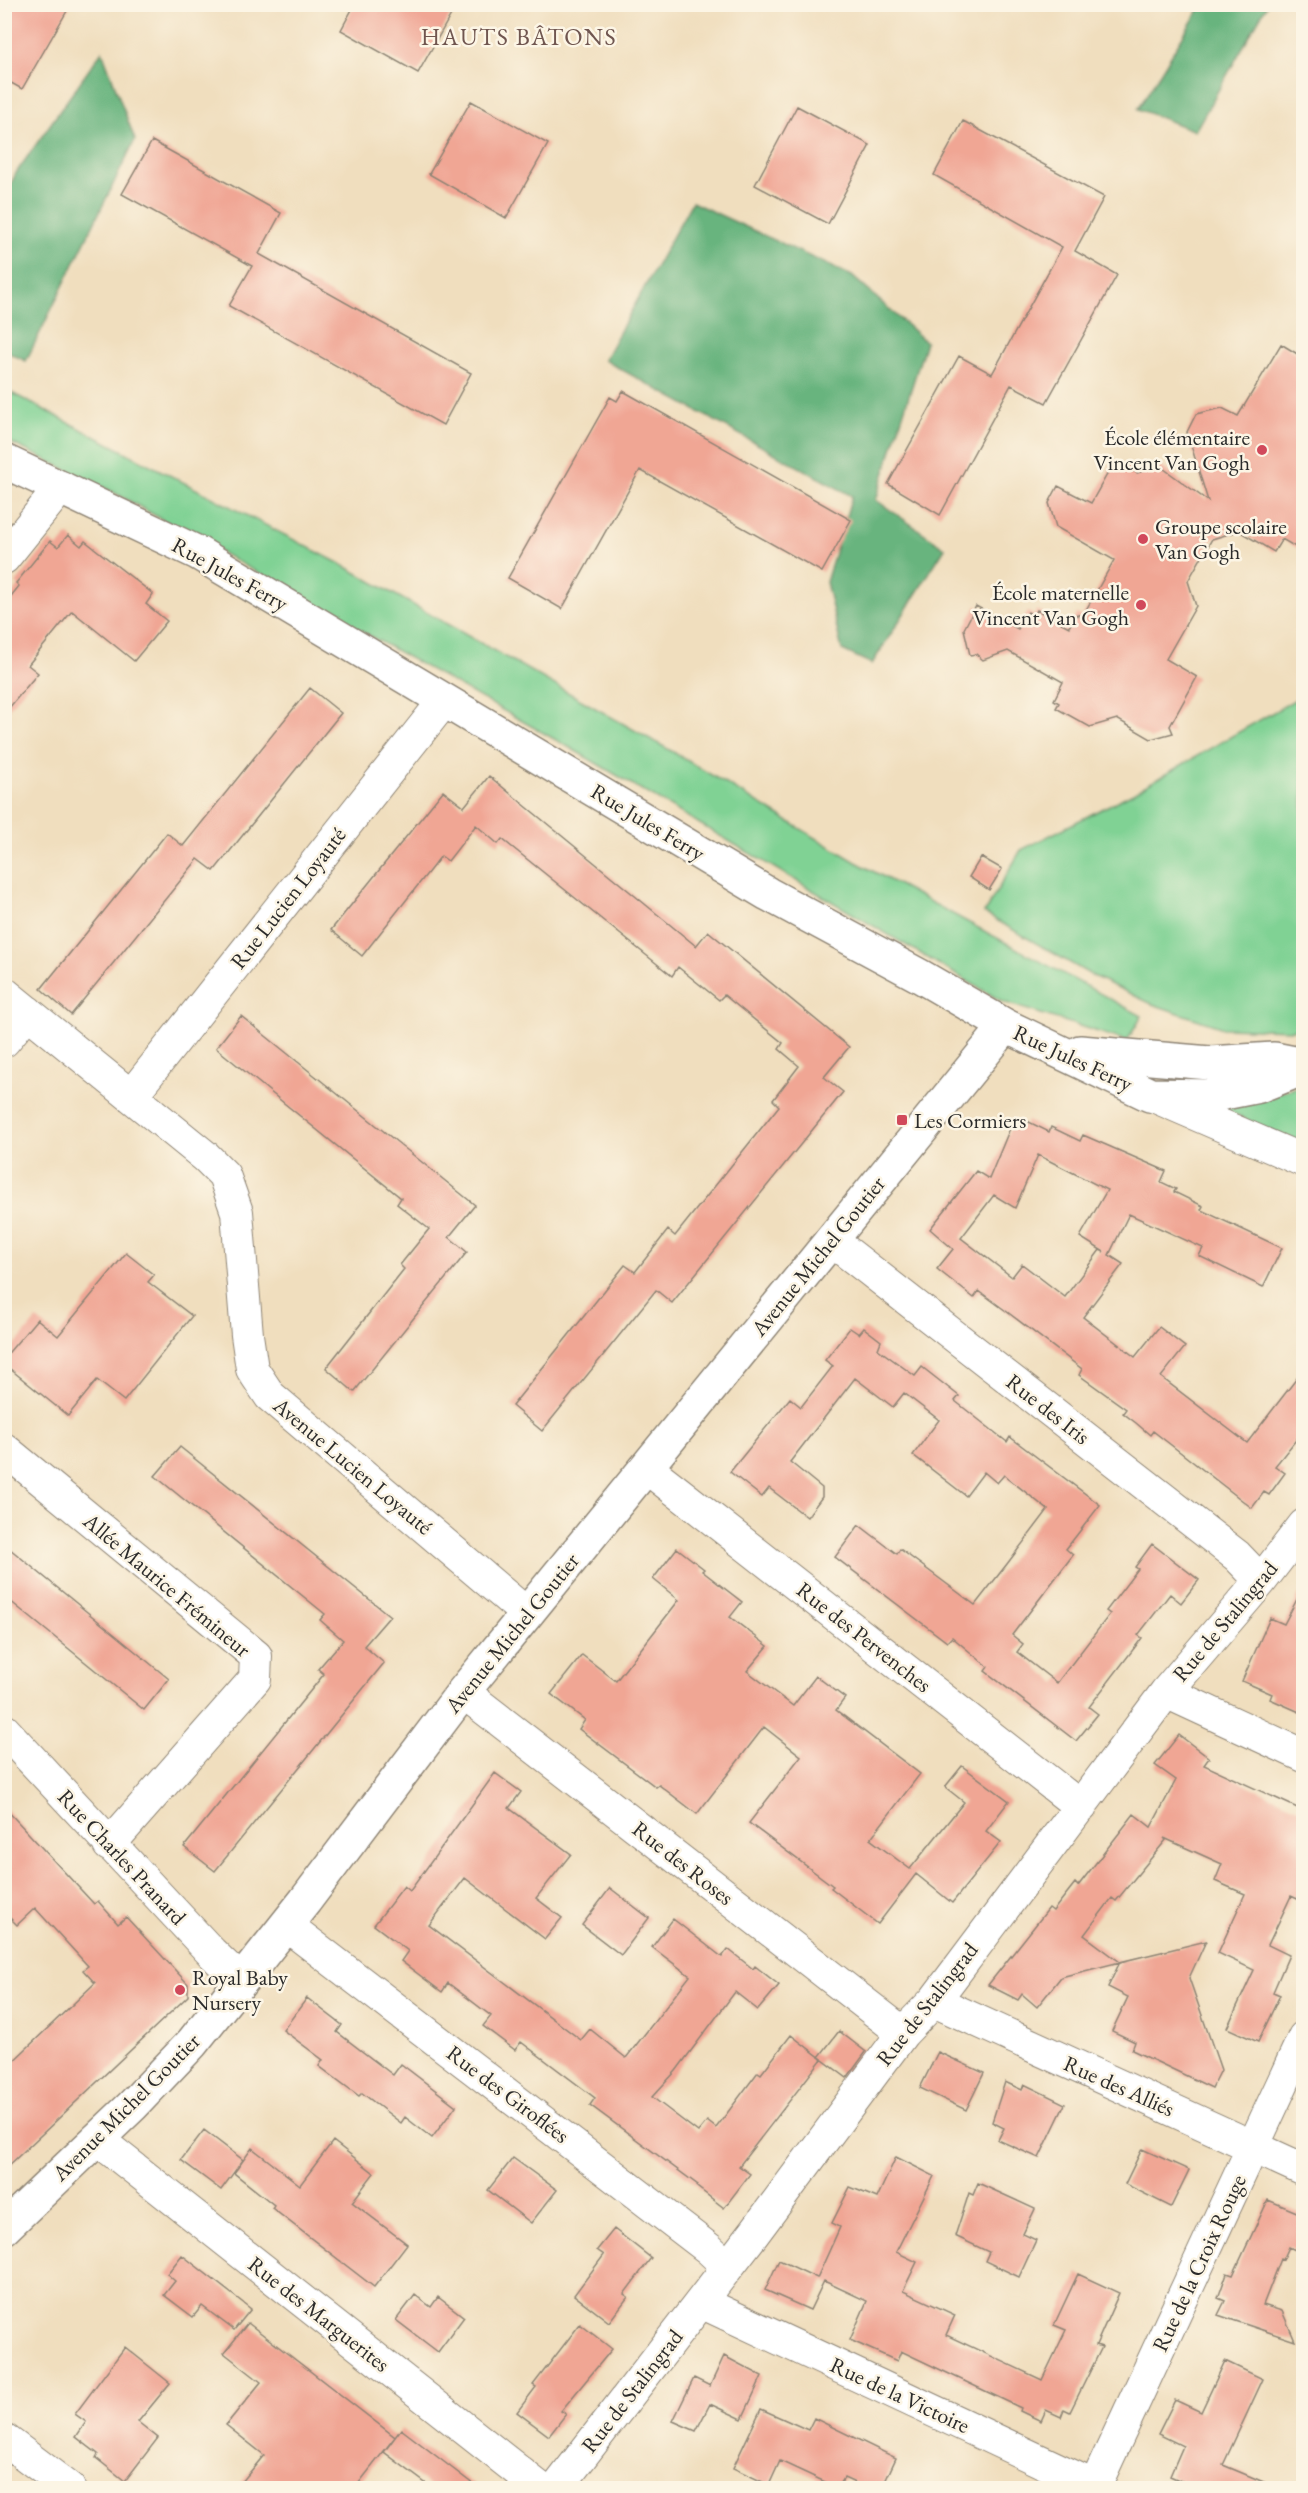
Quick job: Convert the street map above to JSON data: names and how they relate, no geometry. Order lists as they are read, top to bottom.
{
  "streets": {
    "street": [
      "Rue Jules Ferry",
      "Rue Lucien Loyauté",
      "Avenue Michel Goutier",
      "Rue des Iris",
      "Avenue Lucien Loyauté",
      "Allée Maurice Frémineur",
      "Rue de Stalingrad",
      "Rue des Pervenches",
      "Rue Charles Pranard",
      "Rue des Roses",
      "Rue des Alliés",
      "Rue des Giroflées",
      "Rue de la Croix Rouge",
      "Rue des Marguerites",
      "Rue de la Victoire"
    ]
  },
  "crossings": [
    ["Rue Jules Ferry", "Rue Lucien Loyauté"],
    ["Rue Jules Ferry", "Avenue Michel Goutier"],
    ["Rue Lucien Loyauté", "Avenue Lucien Loyauté"],
    ["Avenue Michel Goutier", "Rue des Iris"],
    ["Avenue Michel Goutier", "Avenue Lucien Loyauté"],
    ["Avenue Michel Goutier", "Rue des Pervenches"],
    ["Avenue Michel Goutier", "Rue Charles Pranard"],
    ["Avenue Michel Goutier", "Rue des Roses"],
    ["Avenue Michel Goutier", "Rue des Giroflées"],
    ["Avenue Michel Goutier", "Rue des Marguerites"],
    ["Rue des Iris", "Rue de Stalingrad"],
    ["Allée Maurice Frémineur", "Rue Charles Pranard"],
    ["Rue de Stalingrad", "Rue des Pervenches"],
    ["Rue de Stalingrad", "Rue des Roses"],
    ["Rue de Stalingrad", "Rue des Alliés"],
    ["Rue de Stalingrad", "Rue des Giroflées"],
    ["Rue de Stalingrad", "Rue de la Victoire"],
    ["Rue des Alliés", "Rue de la Croix Rouge"],
    ["Rue de la Croix Rouge", "Rue de la Victoire"]
  ],
  "districts": ["HAUTS BÂTONS"],
  "places": {
    "other": [
      "École élémentaire Vincent Van Gogh",
      "Groupe scolaire Van Gogh",
      "École maternelle Vincent Van Gogh",
      "Royal Baby Nursery"
    ],
    "transit": ["Les Cormiers"]
  }
}
